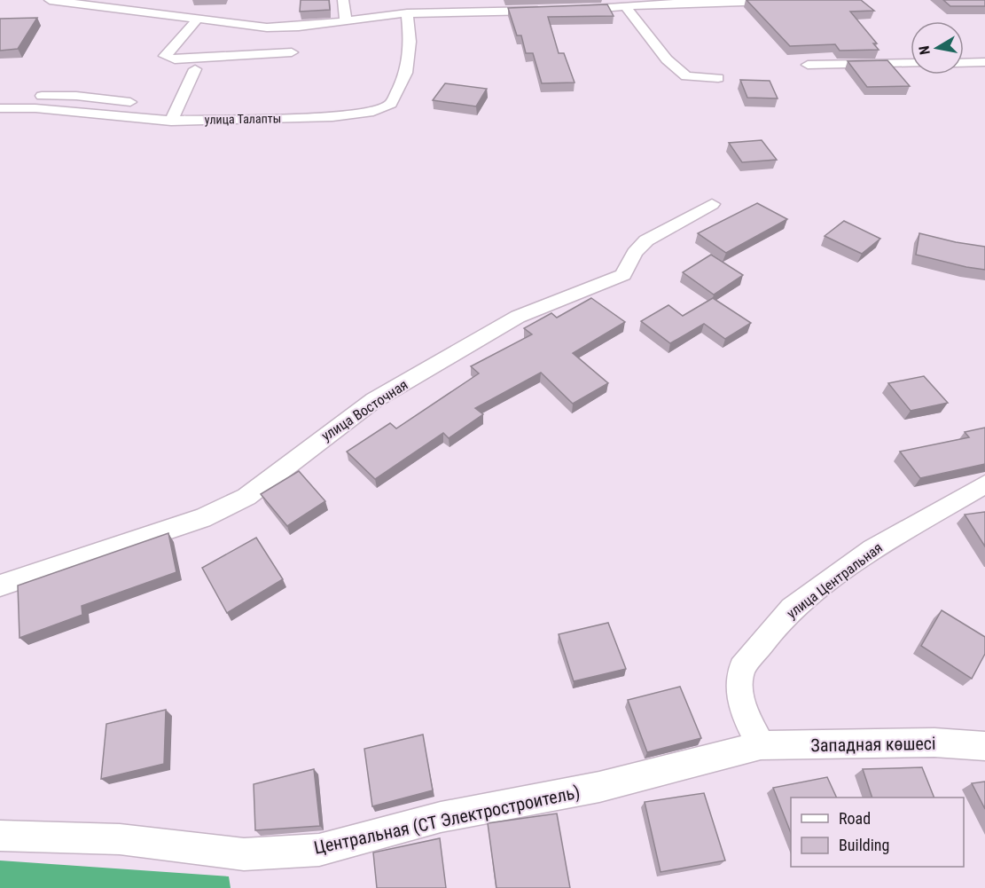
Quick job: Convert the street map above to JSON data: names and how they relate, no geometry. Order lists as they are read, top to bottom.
{
  "streets": {
    "street": [
      "улица Талапты",
      "улица Восточная",
      "улица Центральная",
      "Западная көшесі",
      "Центральная (СТ Электростроитель)"
    ]
  },
  "crossings": [
    ["улица Центральная", "Западная көшесі"],
    ["улица Центральная", "Центральная (СТ Электростроитель)"],
    ["Западная көшесі", "Центральная (СТ Электростроитель)"]
  ],
  "legend": ["Road", "Building"],
  "north": "left"
}
